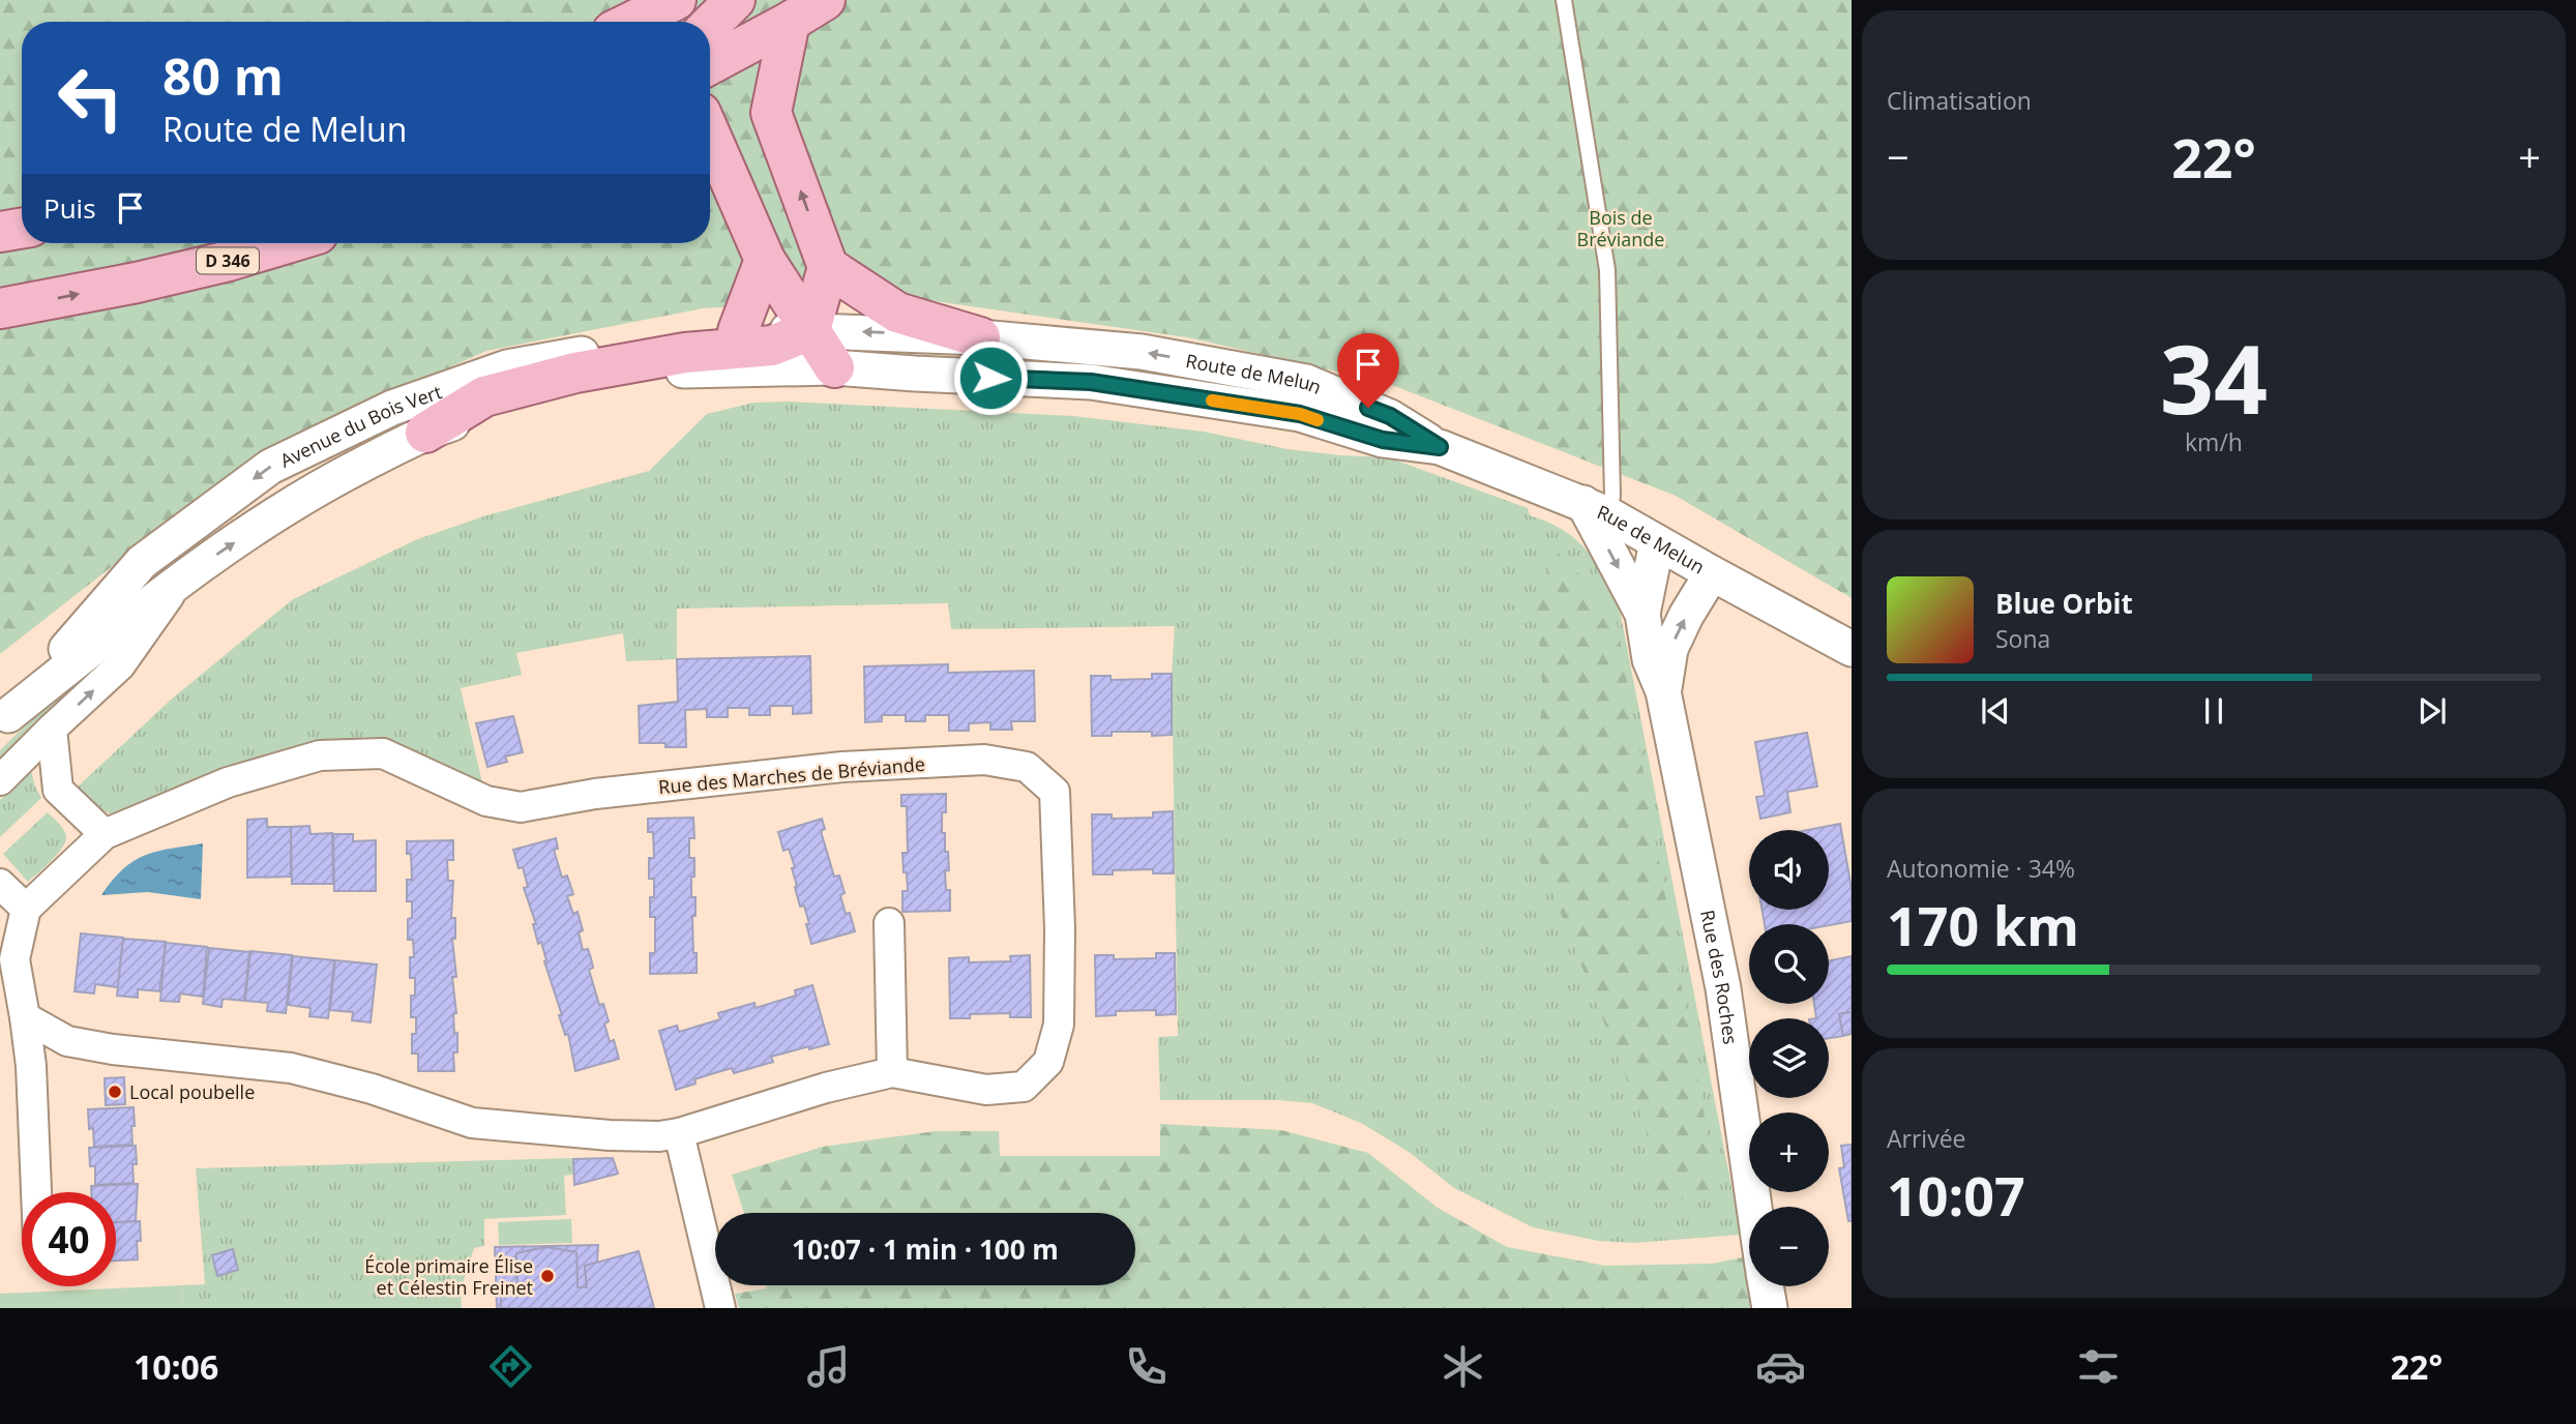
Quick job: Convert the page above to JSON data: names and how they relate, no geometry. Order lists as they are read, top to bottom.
{
  "streets": {
    "main road": ["D 346"],
    "street": [
      "Route de Melun",
      "Avenue du Bois Vert",
      "Rue de Melun",
      "Rue des Marches de Bréviande",
      "Rue des Roches"
    ]
  },
  "crossings": [
    ["Route de Melun", "Avenue du Bois Vert"],
    ["Route de Melun", "Rue de Melun"],
    ["Rue de Melun", "Rue des Roches"]
  ],
  "parks": ["Bois de Bréviande"],
  "places": ["Local poubelle", "École primaire Élise et Célestin Freinet"],
  "page": {
    "tile": [
      "Climatisation",
      ["34", "km/h"],
      ["Autonomie · 34%", "170 km"],
      ["Arrivée", "10:07"]
    ],
    "turn": ["80 m", "Route de Melun"],
    "heat": ["−", "22°", "+"],
    "then": "Puis",
    "song": ["Blue Orbit", "Sona"],
    "map_buttons": ["+", "−"],
    "limit": "40",
    "trip": "10:07 · 1 min · 100 m",
    "tabs": ["10:06", "22°"]
  }
}
